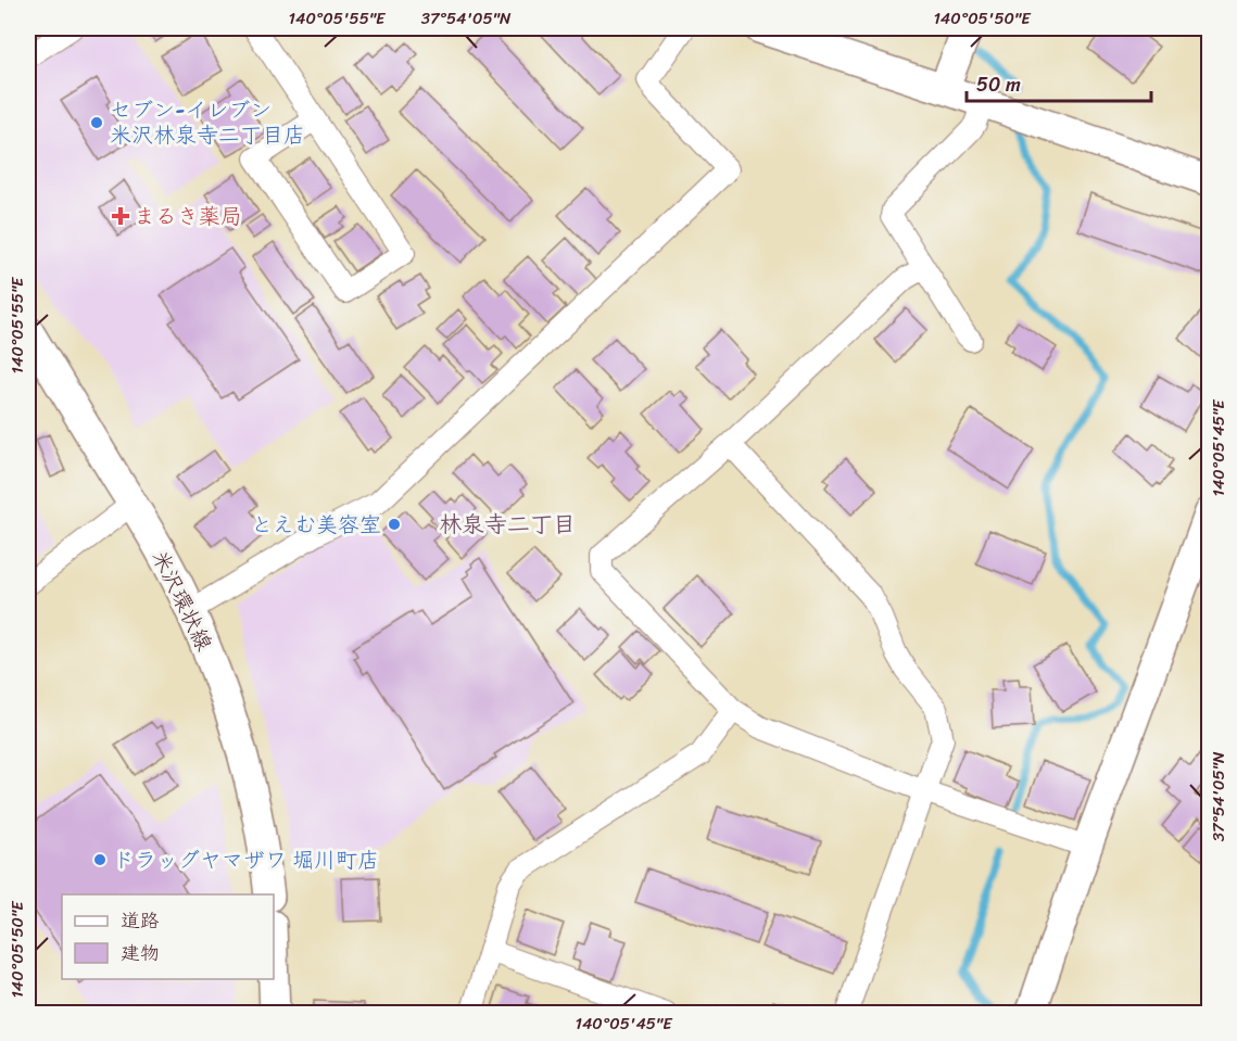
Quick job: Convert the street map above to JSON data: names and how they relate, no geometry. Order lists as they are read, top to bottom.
{
  "streets": {
    "street": ["米沢環状線"]
  },
  "districts": ["林泉寺二丁目"],
  "places": {
    "other": ["セブン-イレブン 米沢林泉寺二丁目店", "とえむ美容室", "ドラッグヤマザワ 堀川町店"],
    "health": ["まるき薬局"]
  },
  "legend": ["道路", "建物"],
  "scale_bar": "50 m",
  "coordinates": [
    "140°05'55\"E",
    "37°54'05\"N",
    "140°05'50\"E",
    "140°05'45\"E"
  ]
}
